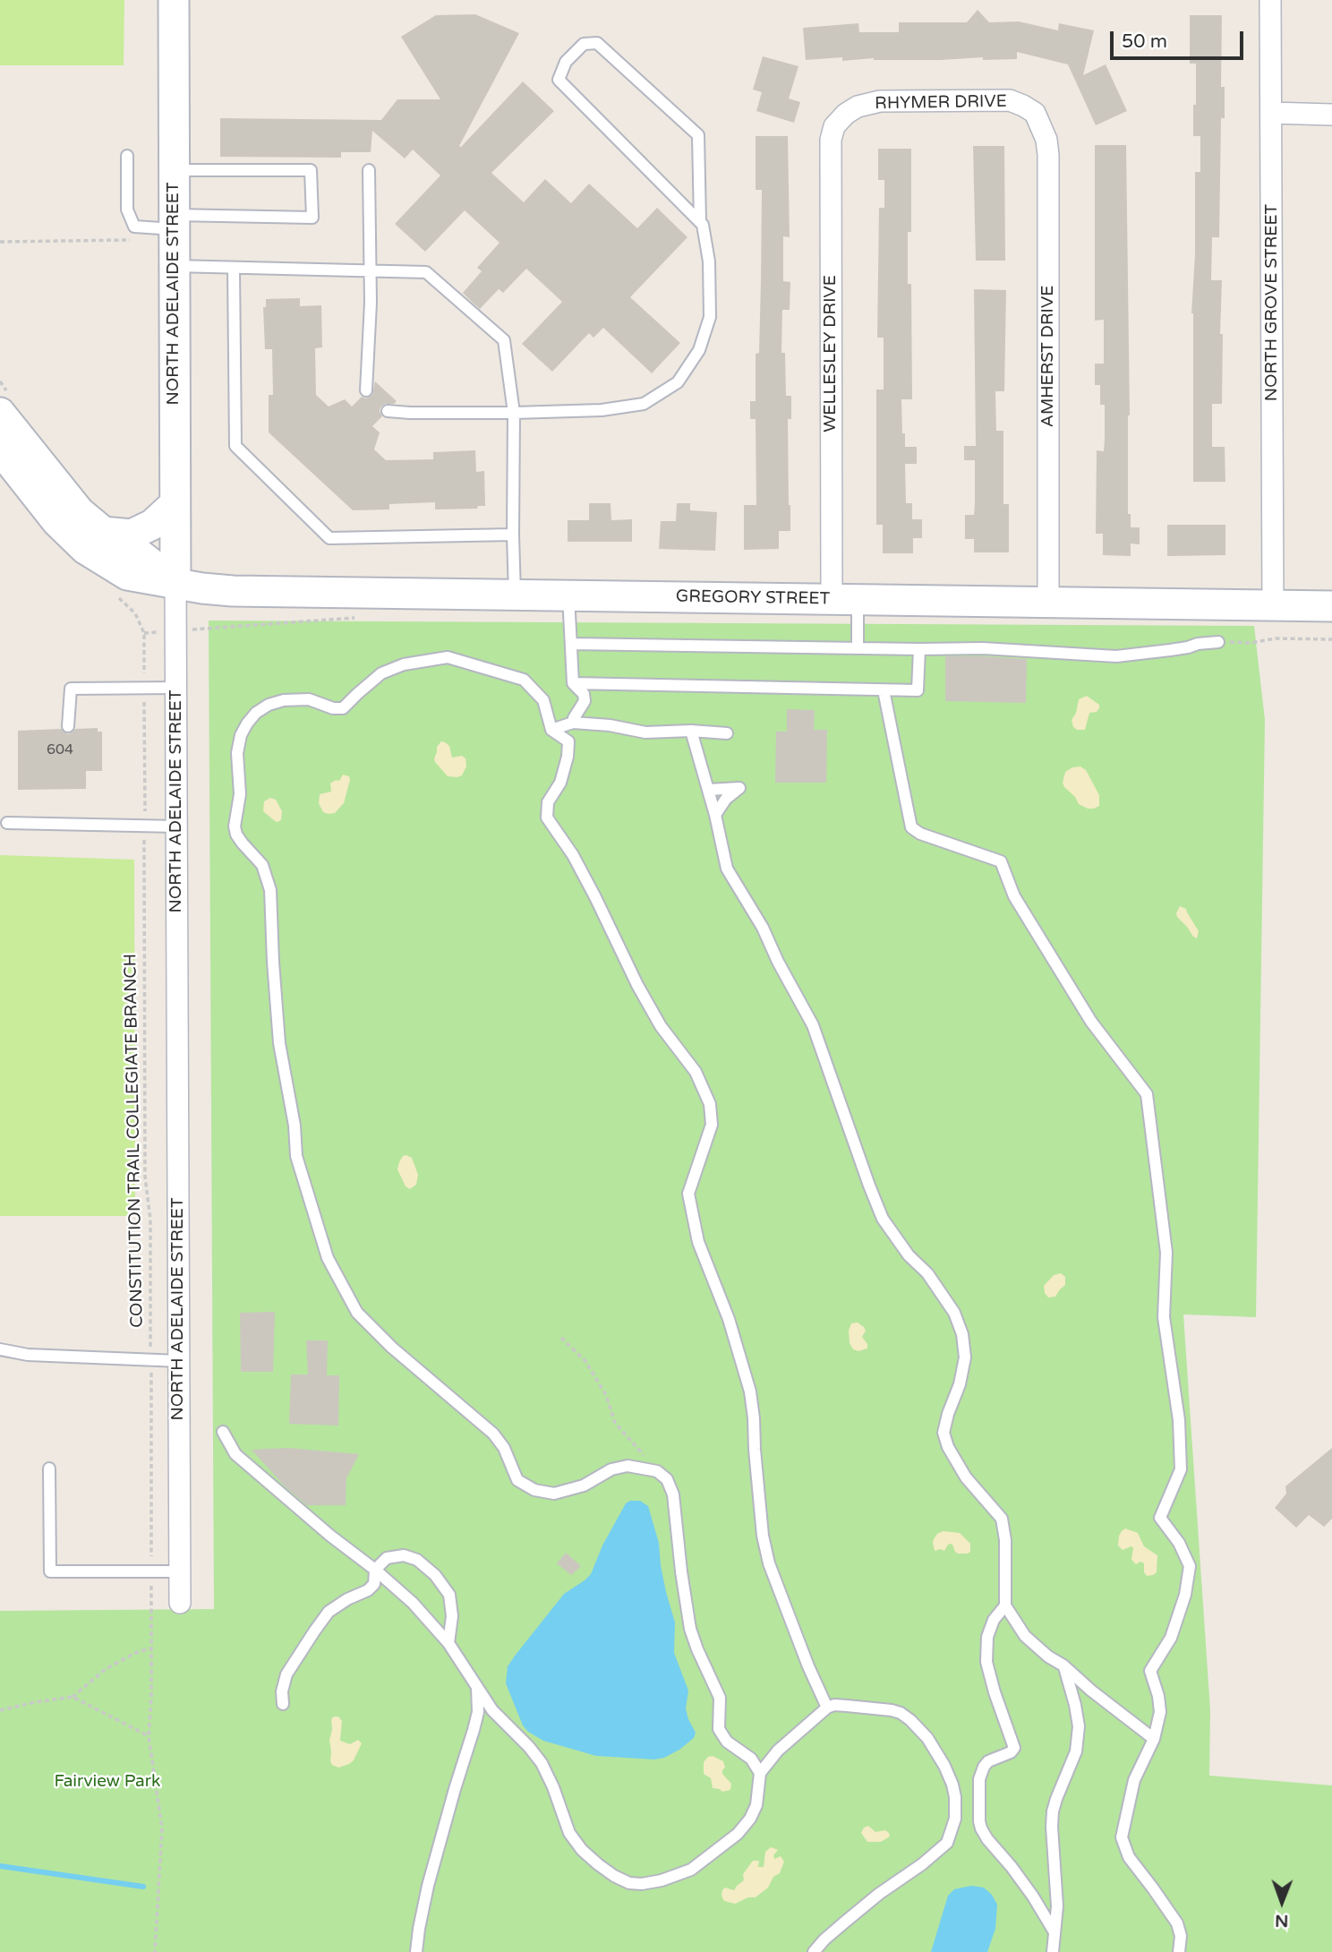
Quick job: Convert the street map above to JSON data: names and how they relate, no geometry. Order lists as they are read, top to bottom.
{
  "streets": {
    "main road": ["NORTH ADELAIDE STREET", "GREGORY STREET"],
    "street": [
      "RHYMER DRIVE",
      "NORTH GROVE STREET",
      "WELLESLEY DRIVE",
      "AMHERST DRIVE"
    ],
    "path": ["CONSTITUTION TRAIL COLLEGIATE BRANCH"]
  },
  "crossings": [
    ["RHYMER DRIVE", "WELLESLEY DRIVE"],
    ["RHYMER DRIVE", "AMHERST DRIVE"],
    ["NORTH ADELAIDE STREET", "GREGORY STREET"],
    ["NORTH GROVE STREET", "GREGORY STREET"],
    ["WELLESLEY DRIVE", "GREGORY STREET"],
    ["AMHERST DRIVE", "GREGORY STREET"]
  ],
  "parks": ["Fairview Park"],
  "house_numbers": ["604"],
  "scale_bar": "50 m",
  "north": "bottom"
}
